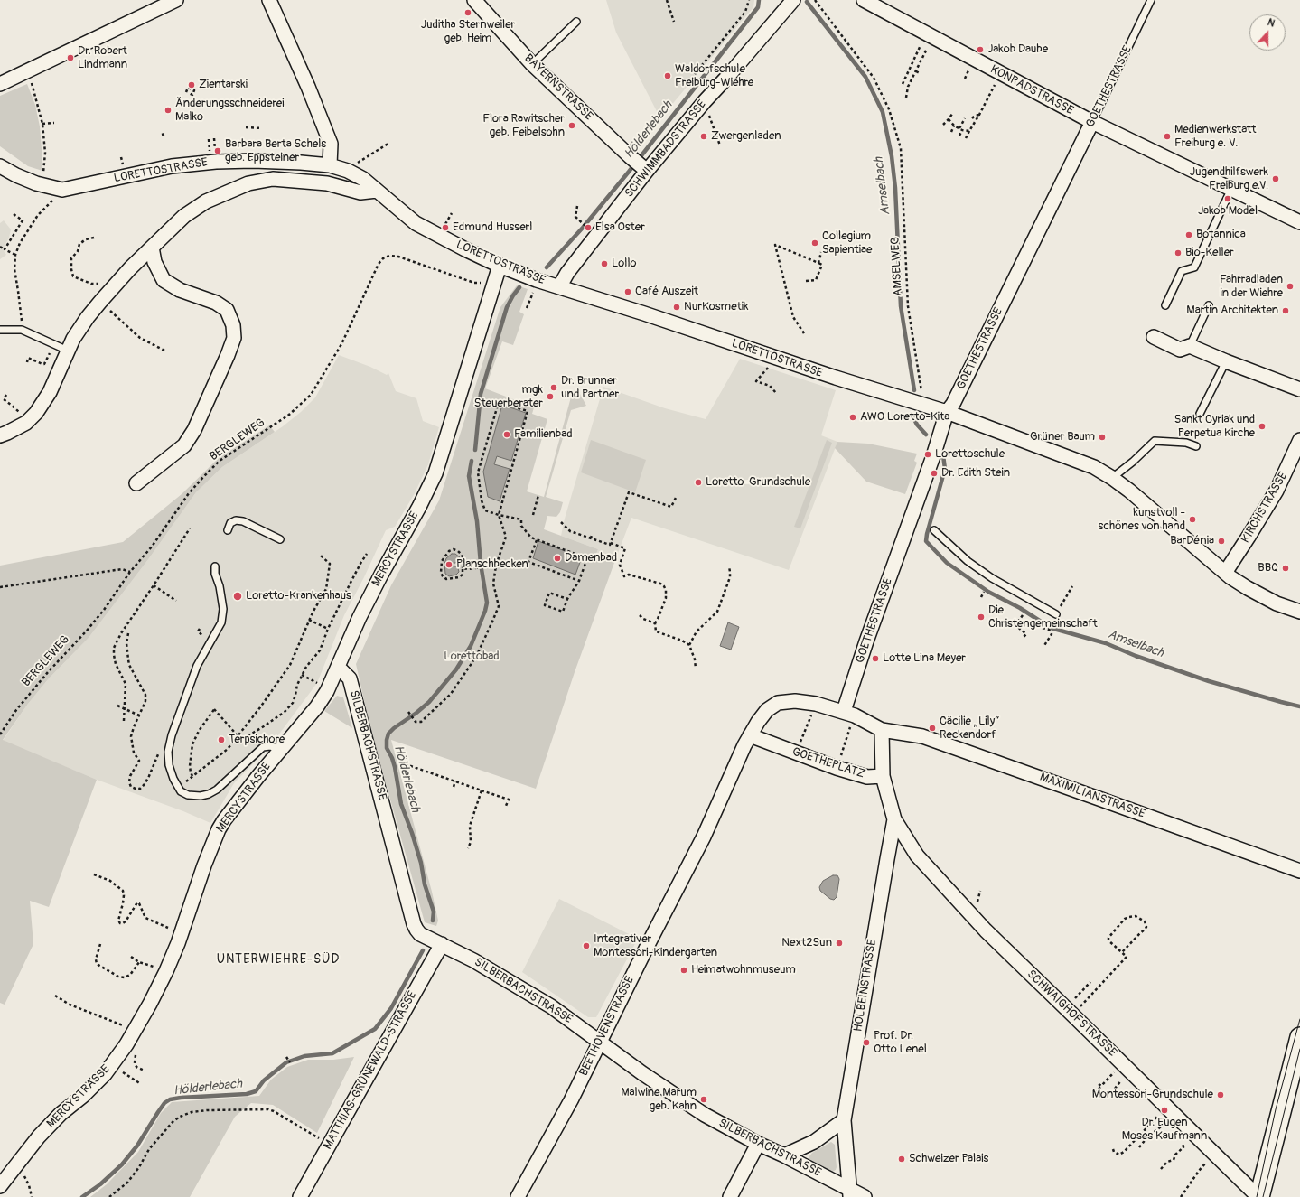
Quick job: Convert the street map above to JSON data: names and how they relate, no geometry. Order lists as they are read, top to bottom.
{
  "streets": {
    "street": [
      "GOETHESTRASSE",
      "BAYERNSTRASSE",
      "KONRADSTRASSE",
      "SCHWIMMBADSTRASSE",
      "LORETTOSTRASSE",
      "KIRCHSTRASSE",
      "MERCYSTRASSE",
      "SILBERBACHSTRASSE",
      "GOETHEPLATZ",
      "MAXIMILIANSTRASSE",
      "HOLBEINSTRASSE",
      "SCHWAIGHOFSTRASSE",
      "BEETHOVENSTRASSE",
      "MATTHIAS-GRÜNEWALD-STRASSE"
    ],
    "path": ["AMSELWEG", "BERGLEWEG"]
  },
  "crossings": [
    ["GOETHESTRASSE", "KONRADSTRASSE"],
    ["GOETHESTRASSE", "LORETTOSTRASSE"],
    ["BAYERNSTRASSE", "SCHWIMMBADSTRASSE"],
    ["SCHWIMMBADSTRASSE", "LORETTOSTRASSE"],
    ["LORETTOSTRASSE", "AMSELWEG"],
    ["LORETTOSTRASSE", "KIRCHSTRASSE"],
    ["LORETTOSTRASSE", "MERCYSTRASSE"],
    ["BERGLEWEG", "MERCYSTRASSE"],
    ["MERCYSTRASSE", "SILBERBACHSTRASSE"],
    ["SILBERBACHSTRASSE", "HOLBEINSTRASSE"],
    ["SILBERBACHSTRASSE", "BEETHOVENSTRASSE"],
    ["SILBERBACHSTRASSE", "MATTHIAS-GRÜNEWALD-STRASSE"],
    ["GOETHEPLATZ", "MAXIMILIANSTRASSE"],
    ["GOETHEPLATZ", "HOLBEINSTRASSE"],
    ["GOETHEPLATZ", "BEETHOVENSTRASSE"],
    ["HOLBEINSTRASSE", "SCHWAIGHOFSTRASSE"]
  ],
  "districts": ["UNTERWIEHRE-SÜD"],
  "water": ["Hölderlebach", "Amselbach"],
  "parks": ["Lorettobad"],
  "places": [
    "Juditha Sternweiler geb. Heim",
    "Jakob Daube",
    "Dr. Robert Lindmann",
    "Waldorfschule Freiburg-Wiehre",
    "Zientarski",
    "Änderungsschneiderei Malko",
    "Flora Rawitscher geb. Feibelsohn",
    "Zwergenladen",
    "Medienwerkstatt Freiburg e. V.",
    "Barbara Berta Schels geb. Eppsteiner",
    "Jugendhilfswerk Freiburg e.V.",
    "Jakob Model",
    "Edmund Husserl",
    "Elsa Oster",
    "Botannica",
    "Collegium Sapientiae",
    "Bio-Keller",
    "Lollo",
    "Fahrradladen in der Wiehre",
    "Café Auszeit",
    "NurKosmetik",
    "Martin Architekten",
    "Dr. Brunner und Partner",
    "mgk Steuerberater",
    "AWO Loretto-Kita",
    "Sankt Cyriak und Perpetua Kirche",
    "Familienbad",
    "Grüner Baum",
    "Lorettoschule",
    "Dr. Edith Stein",
    "Loretto-Grundschule",
    "kunstvoll - schönes von hand",
    "BarDénia",
    "Damenbad",
    "Planschbecken",
    "BBQ",
    "Loretto-Krankenhaus",
    "Die Christengemeinschaft",
    "Lotte Lina Meyer",
    "Cäcilie „Lily“ Reckendorf",
    "Terpsichore",
    "Next2Sun",
    "Integrativer Montessori-Kindergarten",
    "Heimatwohnmuseum",
    "Prof. Dr. Otto Lenel",
    "Montessori-Grundschule",
    "Malwine Marum geb. Kahn",
    "Dr. Eugen Moses Kaufmann",
    "Schweizer Palais"
  ],
  "north": "top"
}
